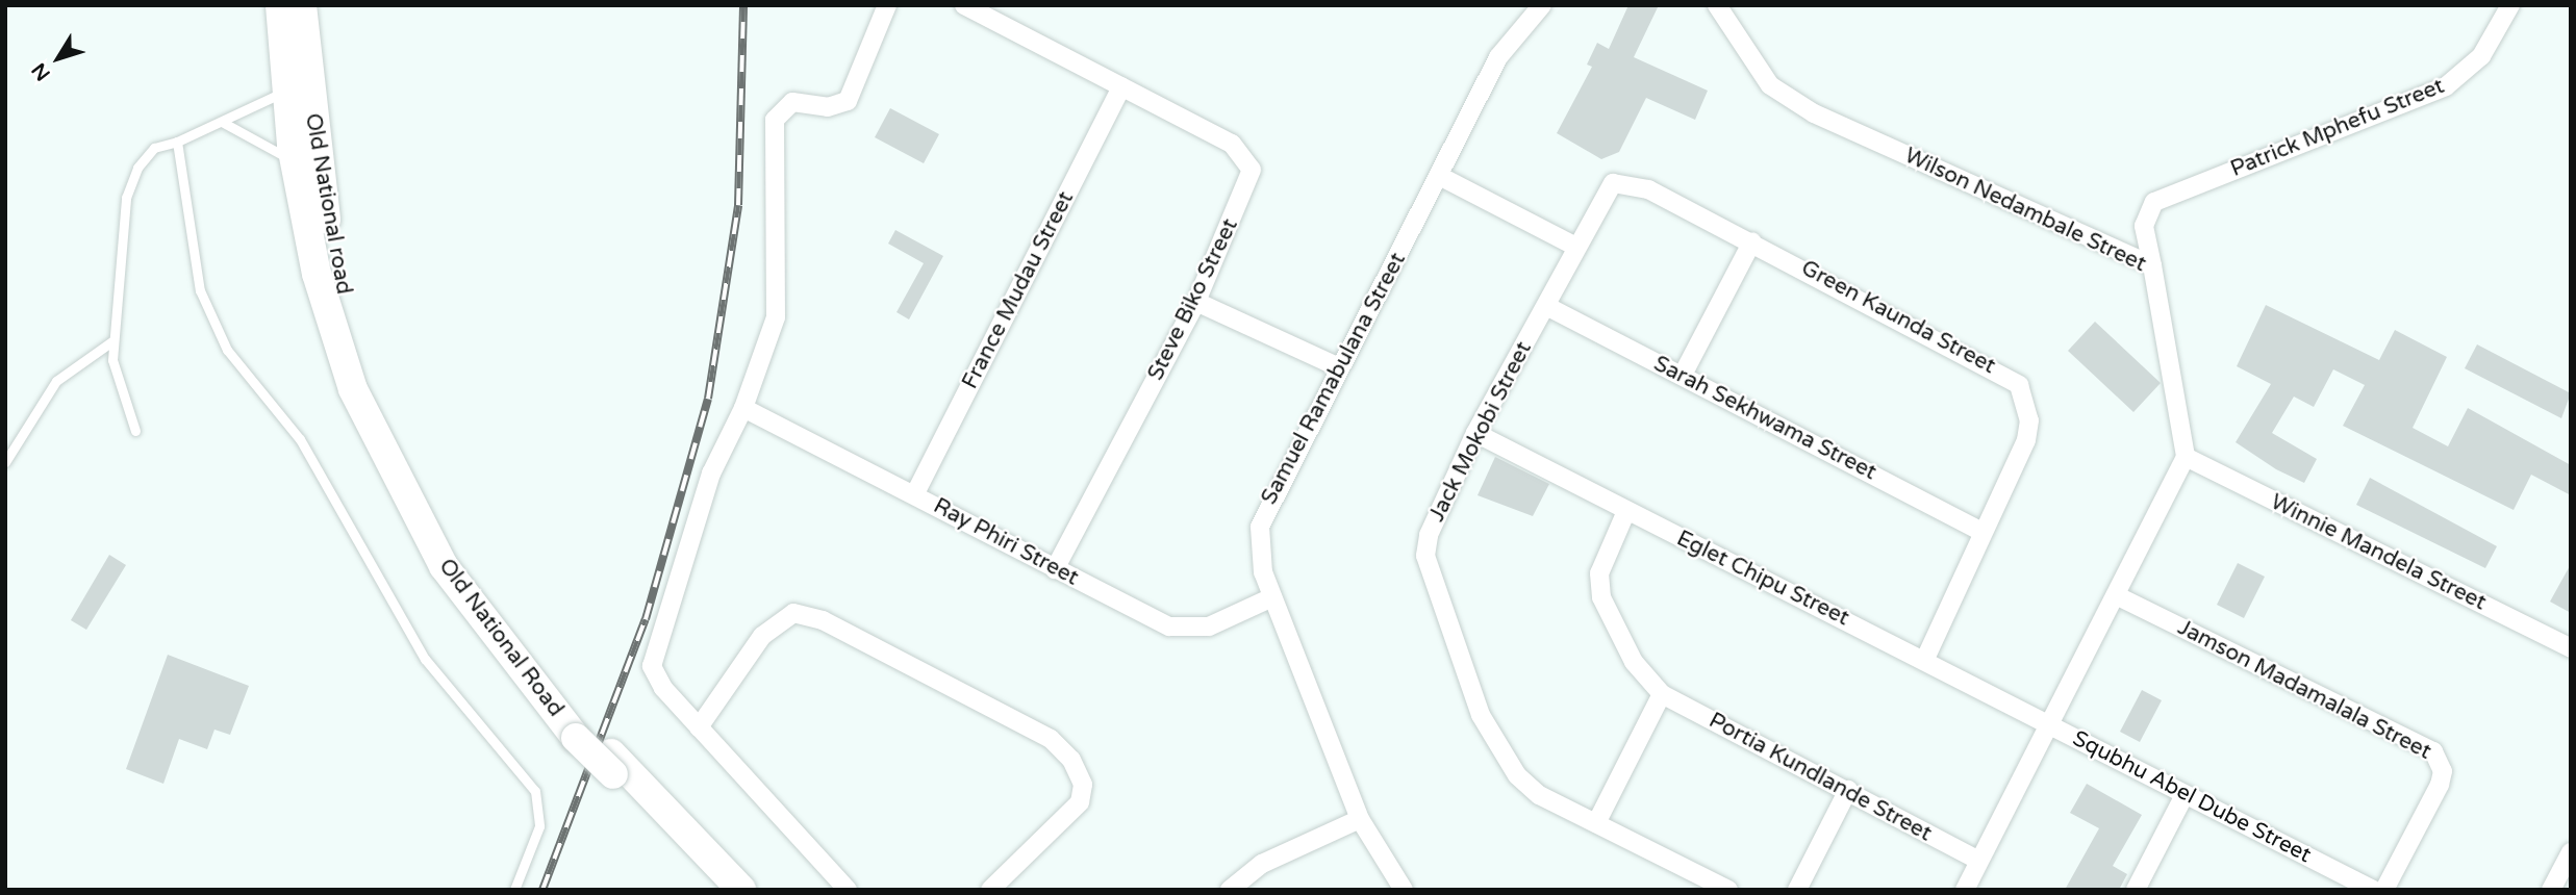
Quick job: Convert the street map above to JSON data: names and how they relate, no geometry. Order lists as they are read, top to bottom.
{
  "streets": {
    "main road": ["Old National road", "Old National Road"],
    "street": [
      "Patrick Mphefu Street",
      "Wilson Nedambale Street",
      "France Mudau Street",
      "Steve Biko Street",
      "Green Kaunda Street",
      "Samuel Ramabulana Street",
      "Sarah Sekhwama Street",
      "Jack Mokobi Street",
      "Ray Phiri Street",
      "Winnie Mandela Street",
      "Eglet Chipu Street",
      "Jamson Madamalala Street",
      "Portia Kundlande Street",
      "Squbhu Abel Dube Street"
    ]
  },
  "crossings": [
    ["Patrick Mphefu Street", "Wilson Nedambale Street"],
    ["Old National road", "Old National Road"],
    ["Wilson Nedambale Street", "Winnie Mandela Street"],
    ["France Mudau Street", "Steve Biko Street"],
    ["France Mudau Street", "Ray Phiri Street"],
    ["Steve Biko Street", "Ray Phiri Street"],
    ["Green Kaunda Street", "Sarah Sekhwama Street"],
    ["Green Kaunda Street", "Jack Mokobi Street"],
    ["Green Kaunda Street", "Eglet Chipu Street"],
    ["Samuel Ramabulana Street", "Ray Phiri Street"],
    ["Sarah Sekhwama Street", "Jack Mokobi Street"],
    ["Jack Mokobi Street", "Eglet Chipu Street"],
    ["Eglet Chipu Street", "Squbhu Abel Dube Street"]
  ],
  "north": "bottom left"
}
